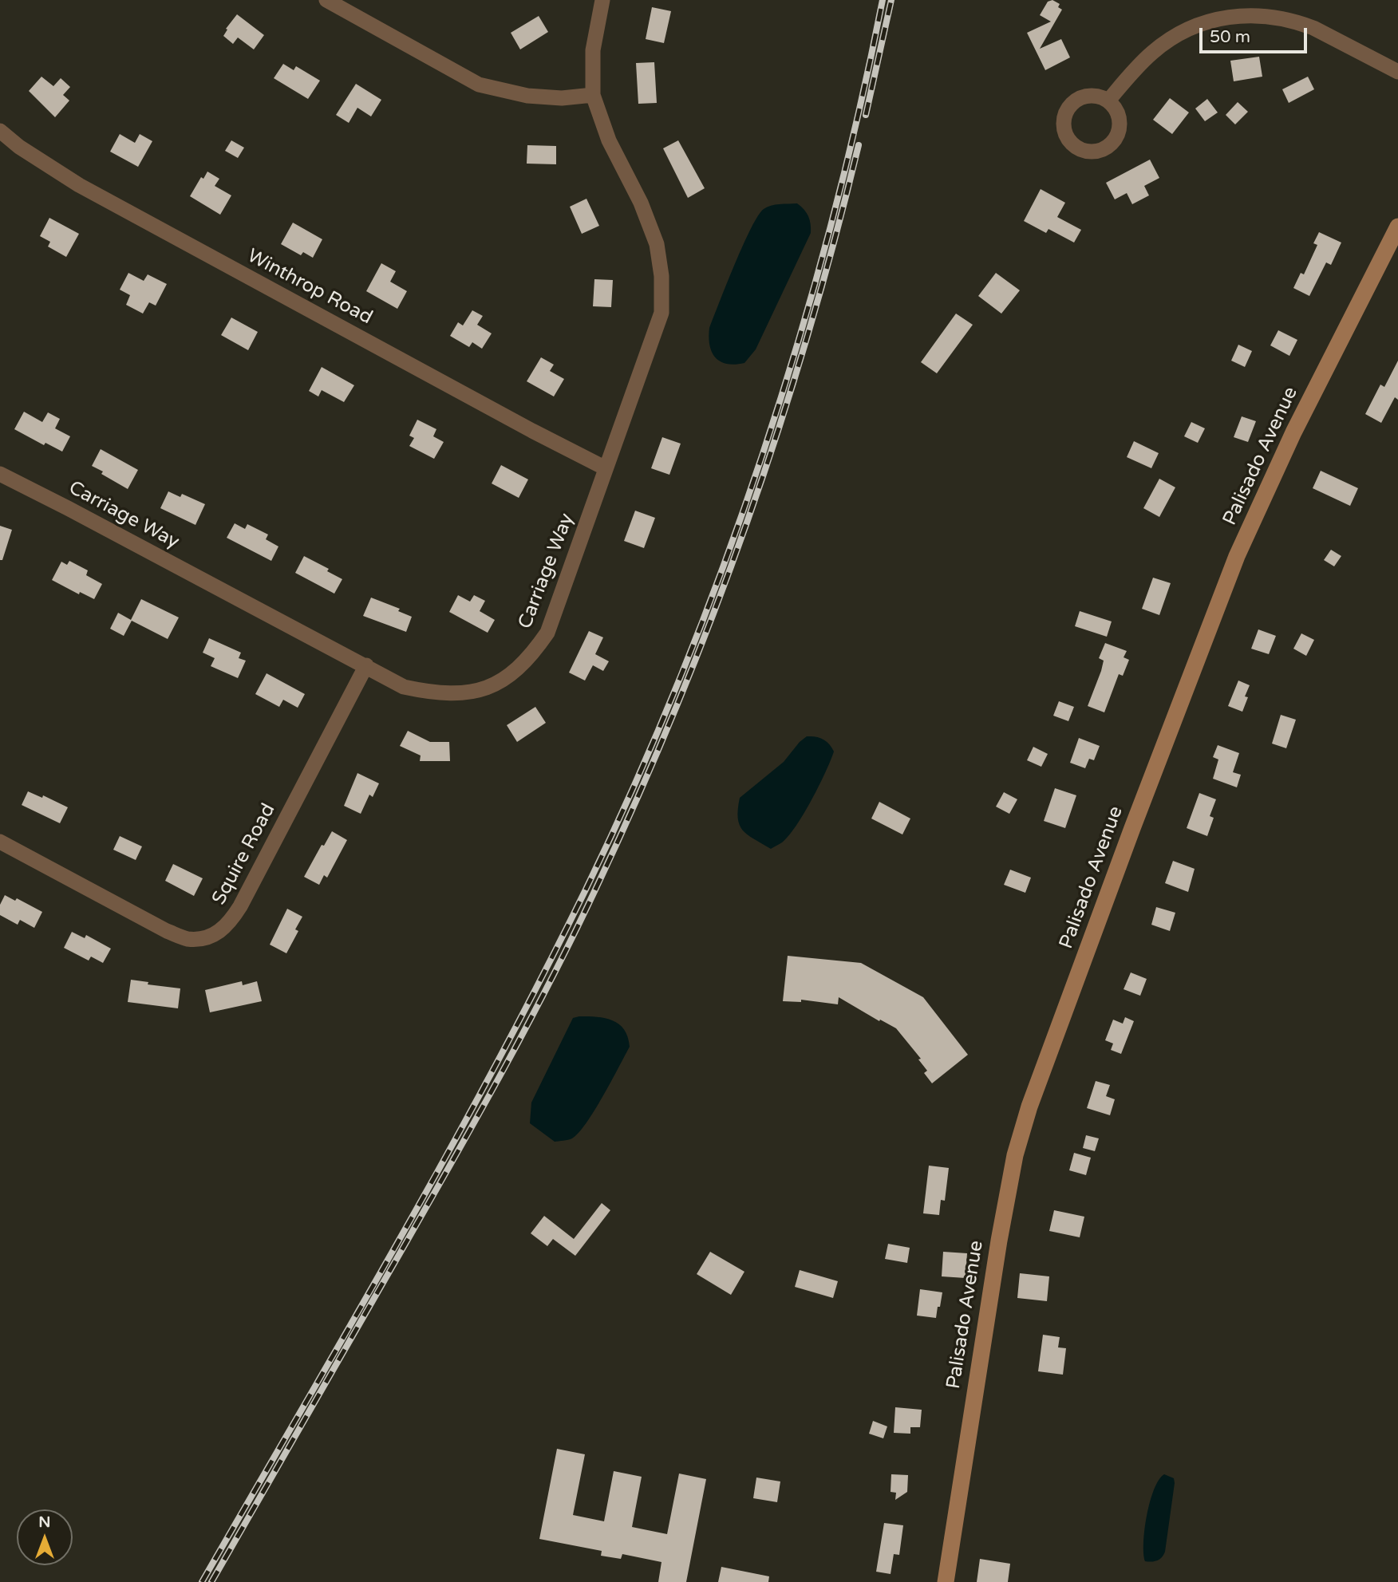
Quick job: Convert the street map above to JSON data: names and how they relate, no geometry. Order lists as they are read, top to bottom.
{
  "streets": {
    "main road": ["Palisado Avenue"],
    "street": ["Winthrop Road", "Carriage Way", "Squire Road"]
  },
  "crossings": [
    ["Winthrop Road", "Carriage Way"],
    ["Carriage Way", "Squire Road"]
  ],
  "scale_bar": "50 m",
  "north": "top"
}
